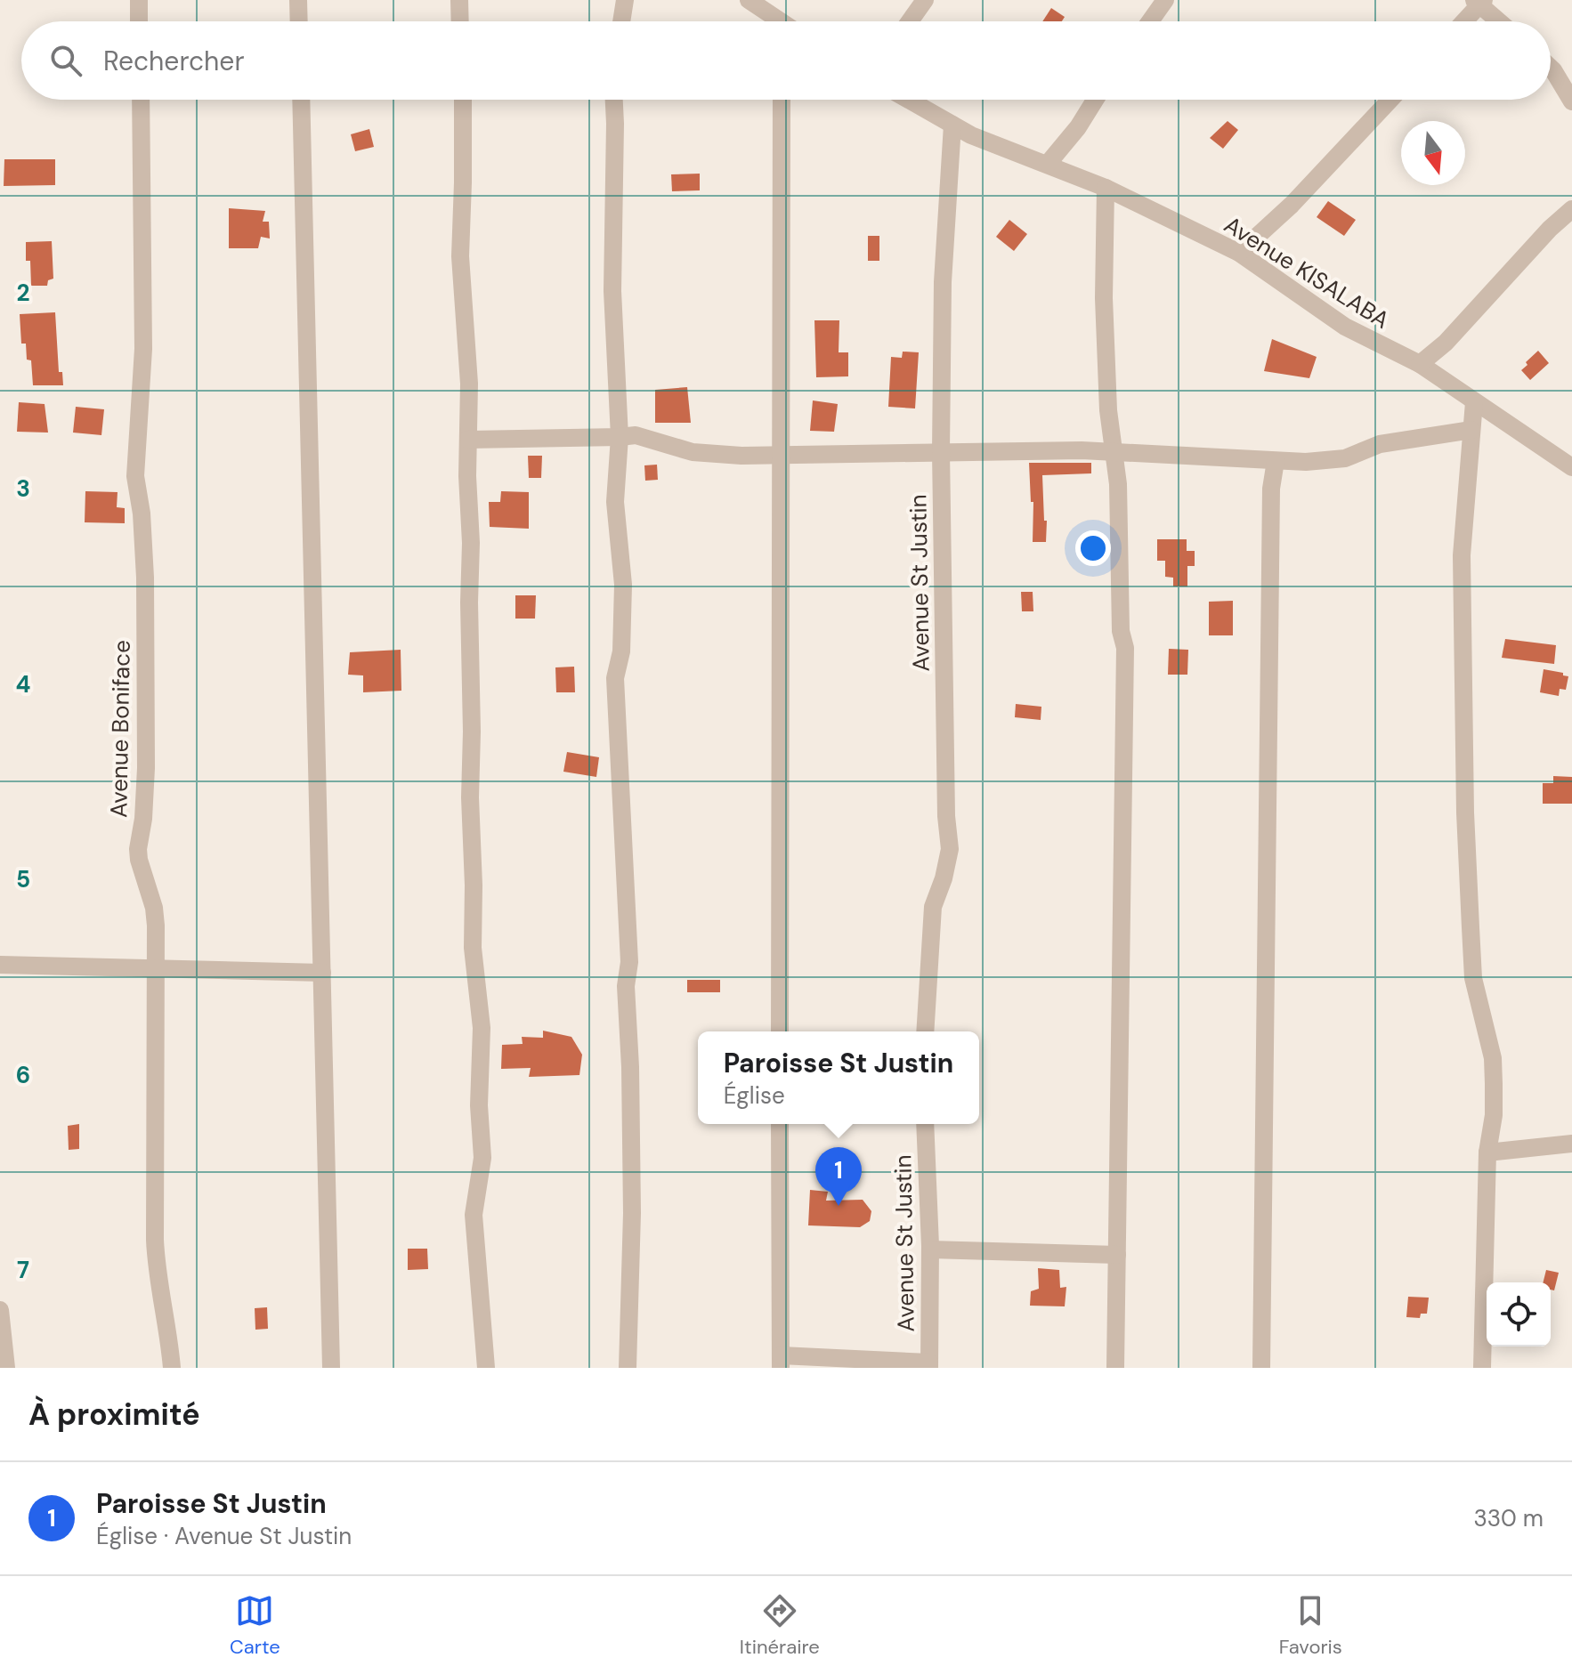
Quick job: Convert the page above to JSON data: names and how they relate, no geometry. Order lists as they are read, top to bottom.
{
  "streets": {
    "street": ["Avenue KISALABA", "Avenue St Justin", "Avenue Boniface"]
  },
  "crossings": [
    ["Avenue KISALABA", "Avenue St Justin"]
  ],
  "north": "bottom",
  "page": {
    "search": "Rechercher",
    "popup": ["Paroisse St Justin", "Église"],
    "pins": "1",
    "heading": "À proximité",
    "list": [
      {
        "mark": "1",
        "name": "Paroisse St Justin",
        "note": "Église · Avenue St Justin",
        "value": "330 m"
      }
    ],
    "nav": ["Carte", "Itinéraire", "Favoris"]
  },
  "grid": {
    "rows": [
      "2",
      "3",
      "4",
      "5",
      "6",
      "7"
    ]
  }
}
